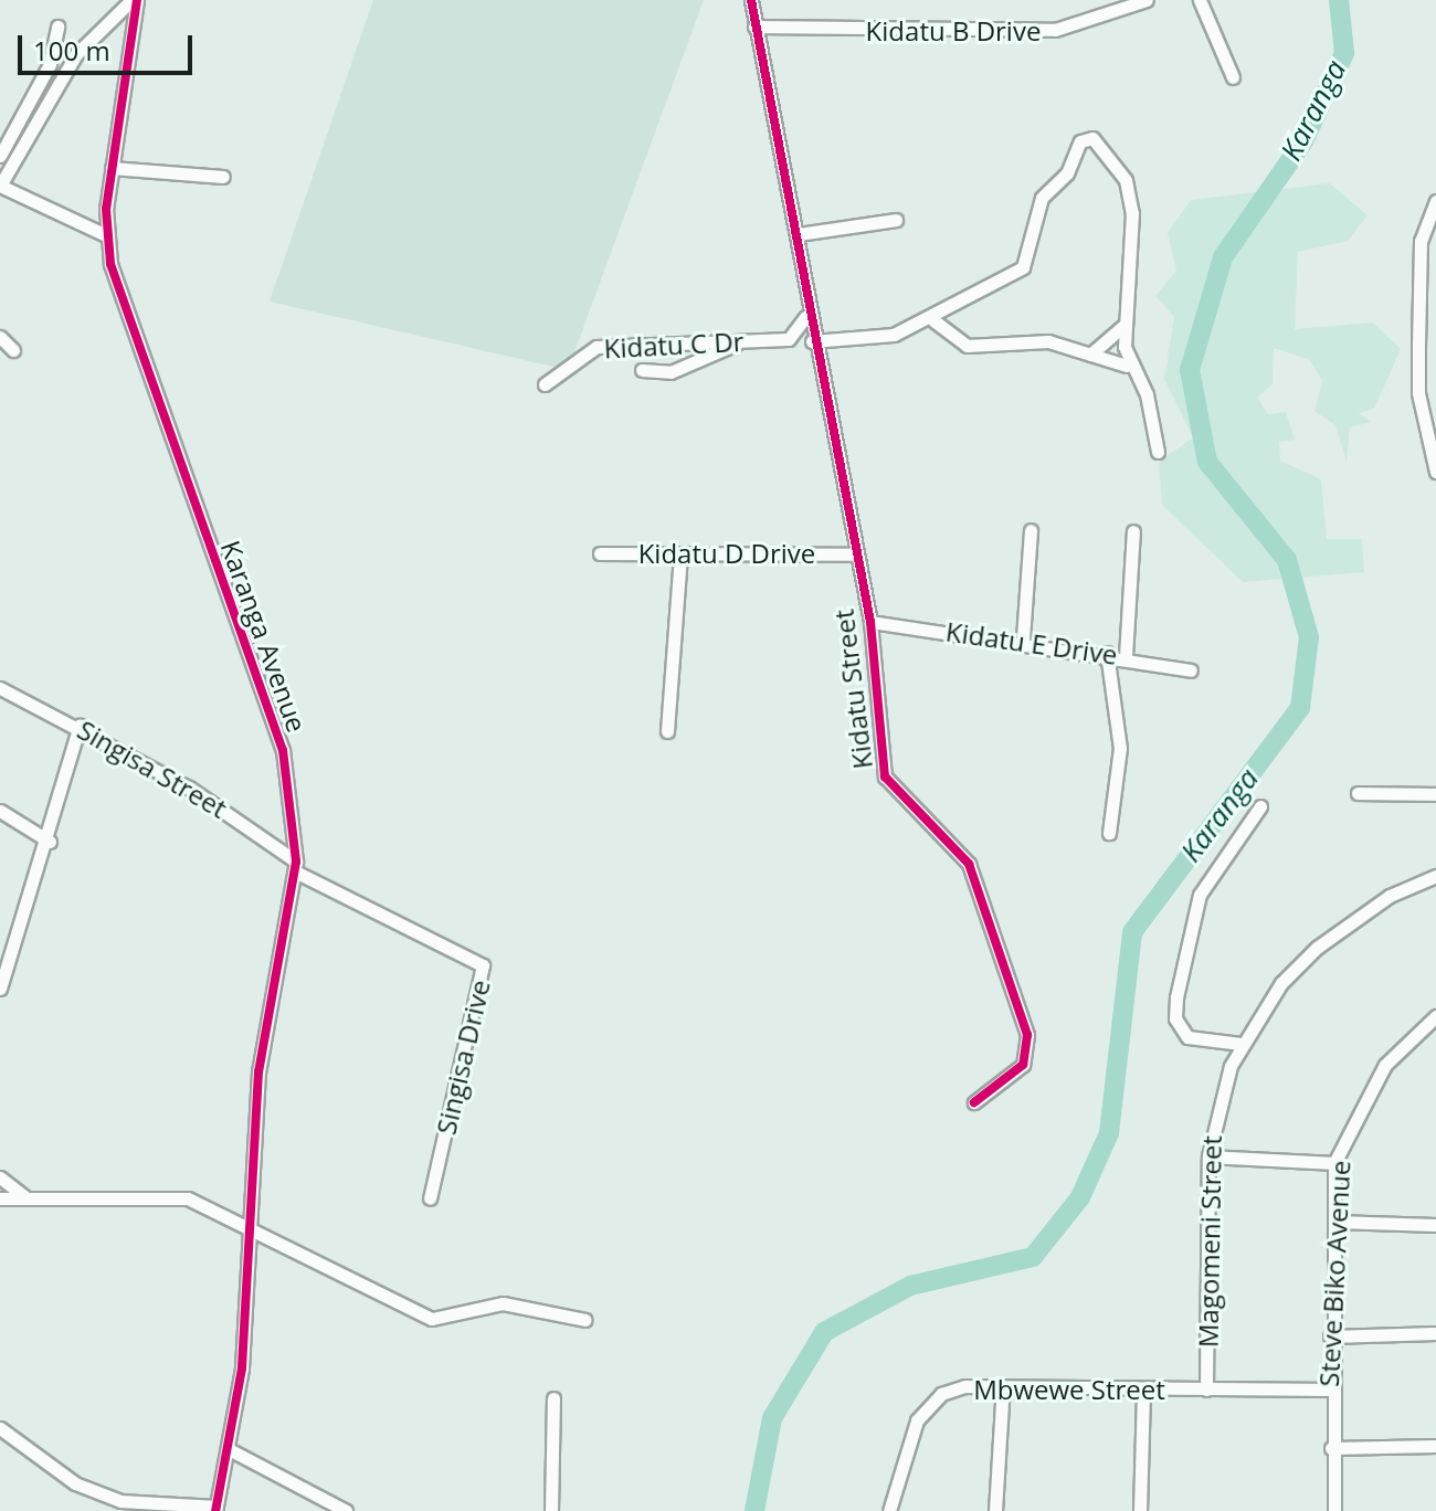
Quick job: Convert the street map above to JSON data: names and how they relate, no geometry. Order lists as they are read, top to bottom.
{
  "streets": {
    "street": [
      "Kidatu B Drive",
      "Kidatu C Dr",
      "Kidatu D Drive",
      "Karanga Avenue",
      "Kidatu E Drive",
      "Kidatu Street",
      "Singisa Street",
      "Singisa Drive",
      "Magomeni Street",
      "Steve Biko Avenue",
      "Mbwewe Street"
    ]
  },
  "crossings": [
    ["Kidatu B Drive", "Kidatu Street"],
    ["Kidatu C Dr", "Kidatu Street"],
    ["Kidatu D Drive", "Kidatu Street"],
    ["Karanga Avenue", "Singisa Street"],
    ["Karanga Avenue", "Singisa Drive"],
    ["Kidatu E Drive", "Kidatu Street"],
    ["Singisa Street", "Singisa Drive"],
    ["Magomeni Street", "Mbwewe Street"],
    ["Steve Biko Avenue", "Mbwewe Street"]
  ],
  "water": ["Karanga"],
  "scale_bar": "100 m"
}
